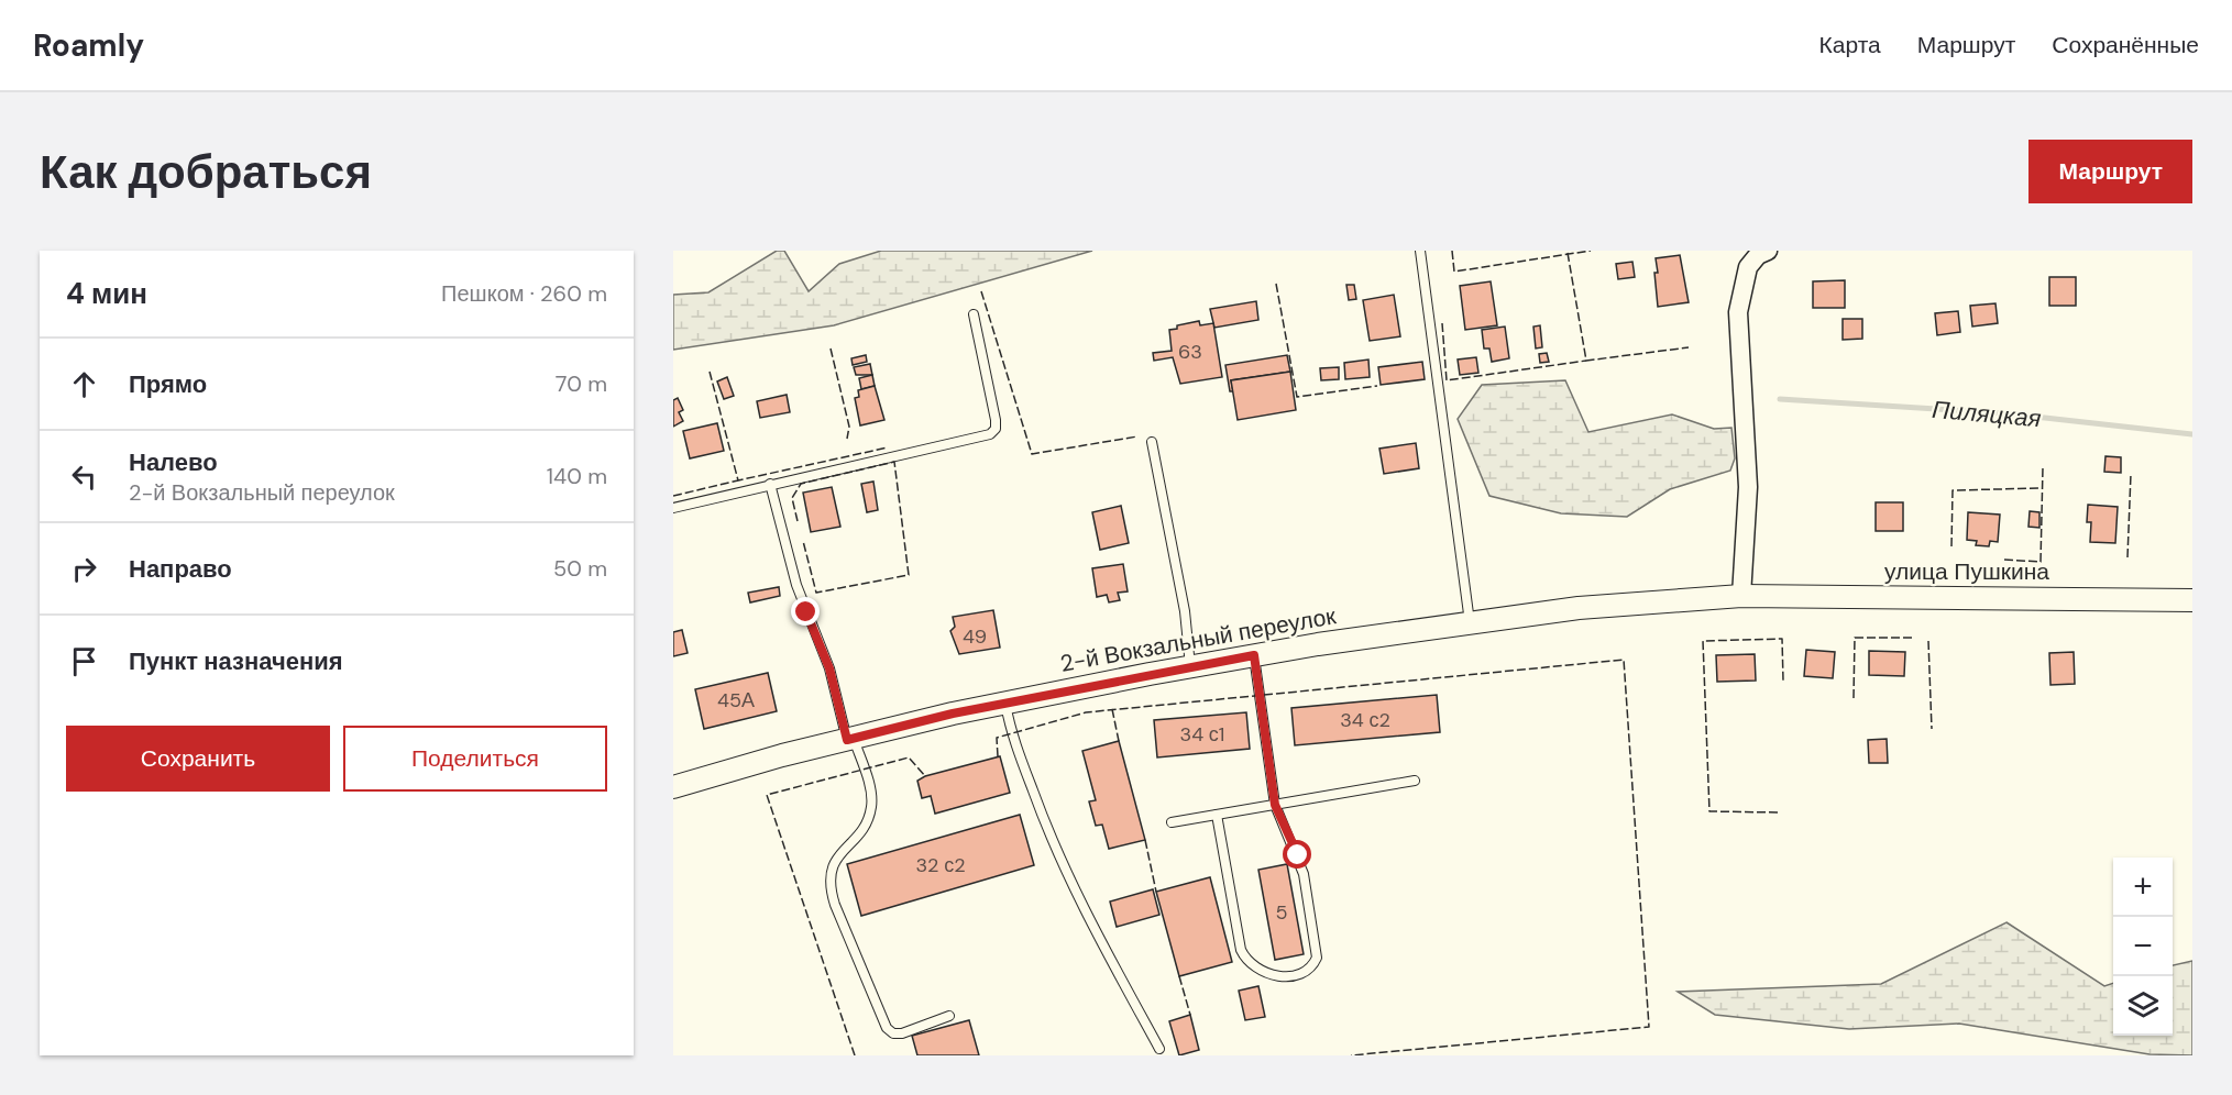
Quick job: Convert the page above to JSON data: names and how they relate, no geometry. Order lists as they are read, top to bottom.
{
  "streets": {
    "street": ["улица Пушкина", "2-й Вокзальный переулок"]
  },
  "crossings": [
    ["улица Пушкина", "2-й Вокзальный переулок"]
  ],
  "water": ["Пиляцкая"],
  "house_numbers": [
    "63",
    "49",
    "45А",
    "34 с2",
    "34 с1",
    "32 с2",
    "5"
  ],
  "page": {
    "header": "Roamly",
    "nav": ["Карта", "Маршрут", "Сохранённые"],
    "buttons": [
      "Маршрут",
      ["Сохранить", "Поделиться"]
    ],
    "title": "Как добраться",
    "heading": ["4 мин", "Пешком · 260 m"],
    "list": [
      ["Прямо", "70 m"],
      ["Налево", "2-й Вокзальный переулок", "140 m"],
      ["Направо", "50 m"],
      "Пункт назначения"
    ],
    "map_buttons": ["+", "−"]
  }
}
